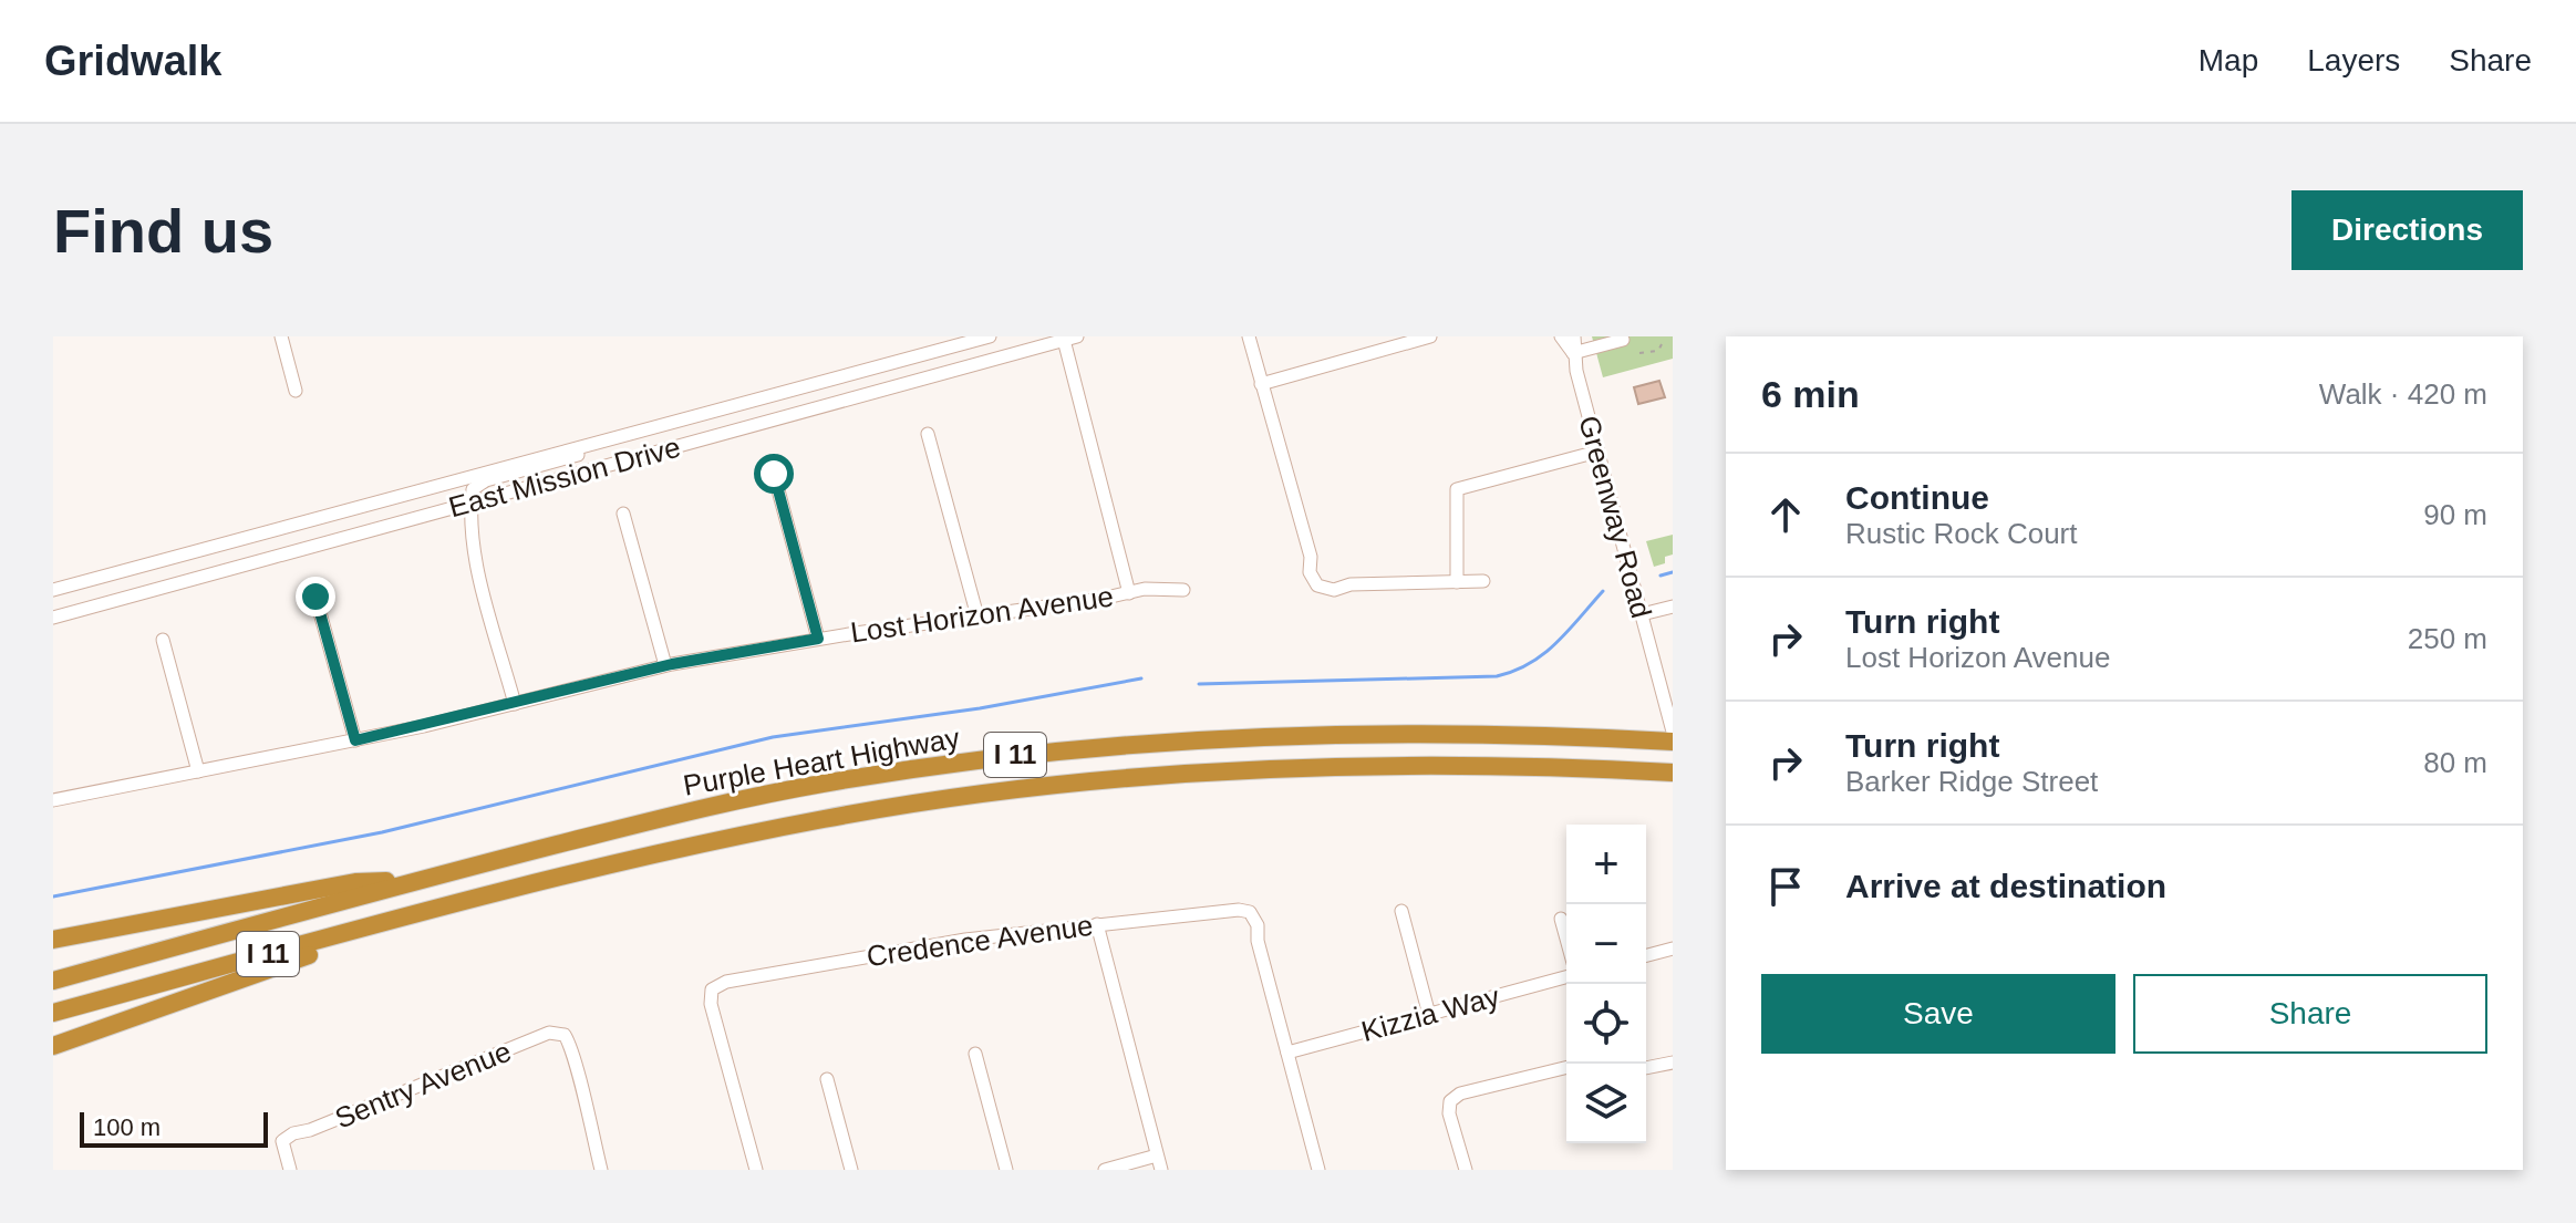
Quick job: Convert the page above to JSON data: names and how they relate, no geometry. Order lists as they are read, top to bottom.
{
  "streets": {
    "highway": ["I 11", "Purple Heart Highway"],
    "street": [
      "East Mission Drive",
      "Greenway Road",
      "Lost Horizon Avenue",
      "Credence Avenue",
      "Kizzia Way",
      "Sentry Avenue"
    ]
  },
  "crossings": [
    ["Credence Avenue", "Kizzia Way"]
  ],
  "scale_bar": "100 m",
  "page": {
    "header": "Gridwalk",
    "nav": ["Map", "Layers", "Share"],
    "buttons": [
      "Directions",
      ["Save", "Share"]
    ],
    "title": "Find us",
    "heading": ["6 min", "Walk · 420 m"],
    "list": [
      ["Continue", "Rustic Rock Court", "90 m"],
      ["Turn right", "Lost Horizon Avenue", "250 m"],
      ["Turn right", "Barker Ridge Street", "80 m"],
      "Arrive at destination"
    ],
    "map_buttons": ["+", "−"],
    "scale": "100 m"
  }
}
